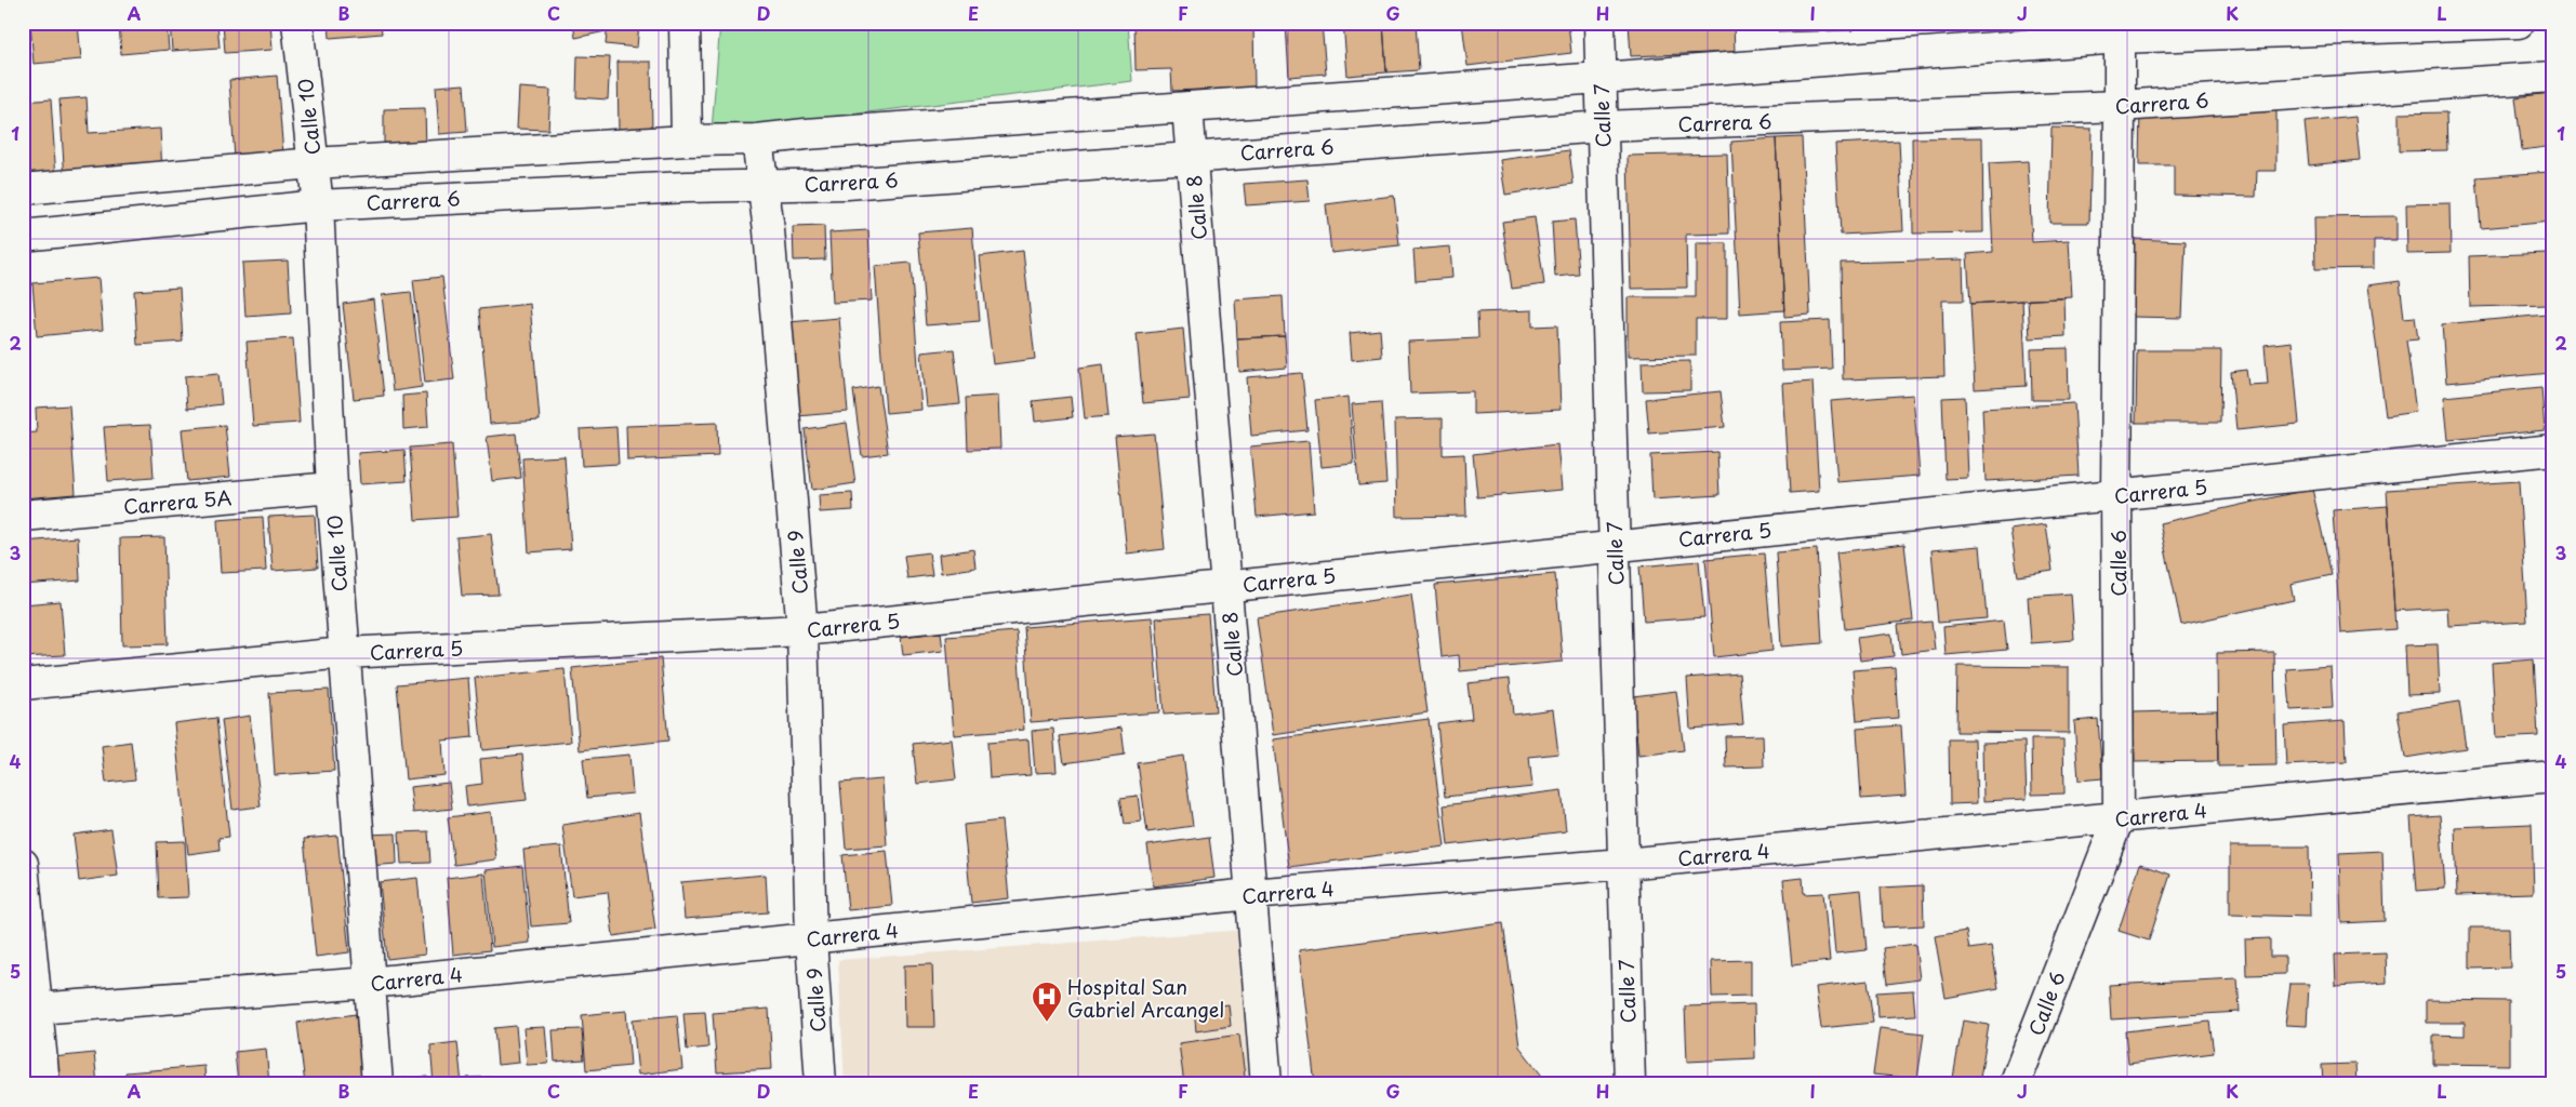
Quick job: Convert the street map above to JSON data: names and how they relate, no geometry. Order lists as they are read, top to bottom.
{
  "streets": {
    "street": [
      "Carrera 6",
      "Calle 7",
      "Calle 10",
      "Calle 8",
      "Carrera 5",
      "Carrera 5A",
      "Calle 9",
      "Calle 6",
      "Carrera 4"
    ]
  },
  "crossings": [
    ["Carrera 6", "Calle 7"],
    ["Carrera 6", "Calle 10"],
    ["Carrera 6", "Calle 8"],
    ["Carrera 6", "Calle 9"],
    ["Carrera 6", "Calle 6"],
    ["Calle 7", "Carrera 5"],
    ["Calle 7", "Carrera 4"],
    ["Calle 10", "Carrera 5"],
    ["Calle 10", "Carrera 5A"],
    ["Calle 10", "Carrera 4"],
    ["Calle 8", "Carrera 5"],
    ["Calle 8", "Carrera 4"],
    ["Carrera 5", "Calle 9"],
    ["Carrera 5", "Calle 6"],
    ["Calle 9", "Carrera 4"],
    ["Calle 6", "Carrera 4"]
  ],
  "places": {
    "hospital": ["Hospital San Gabriel Arcangel"]
  },
  "grid": {
    "columns": [
      "A",
      "B",
      "C",
      "D",
      "E",
      "F",
      "G",
      "H",
      "I",
      "J",
      "K",
      "L"
    ],
    "rows": [
      "1",
      "2",
      "3",
      "4",
      "5"
    ]
  }
}
